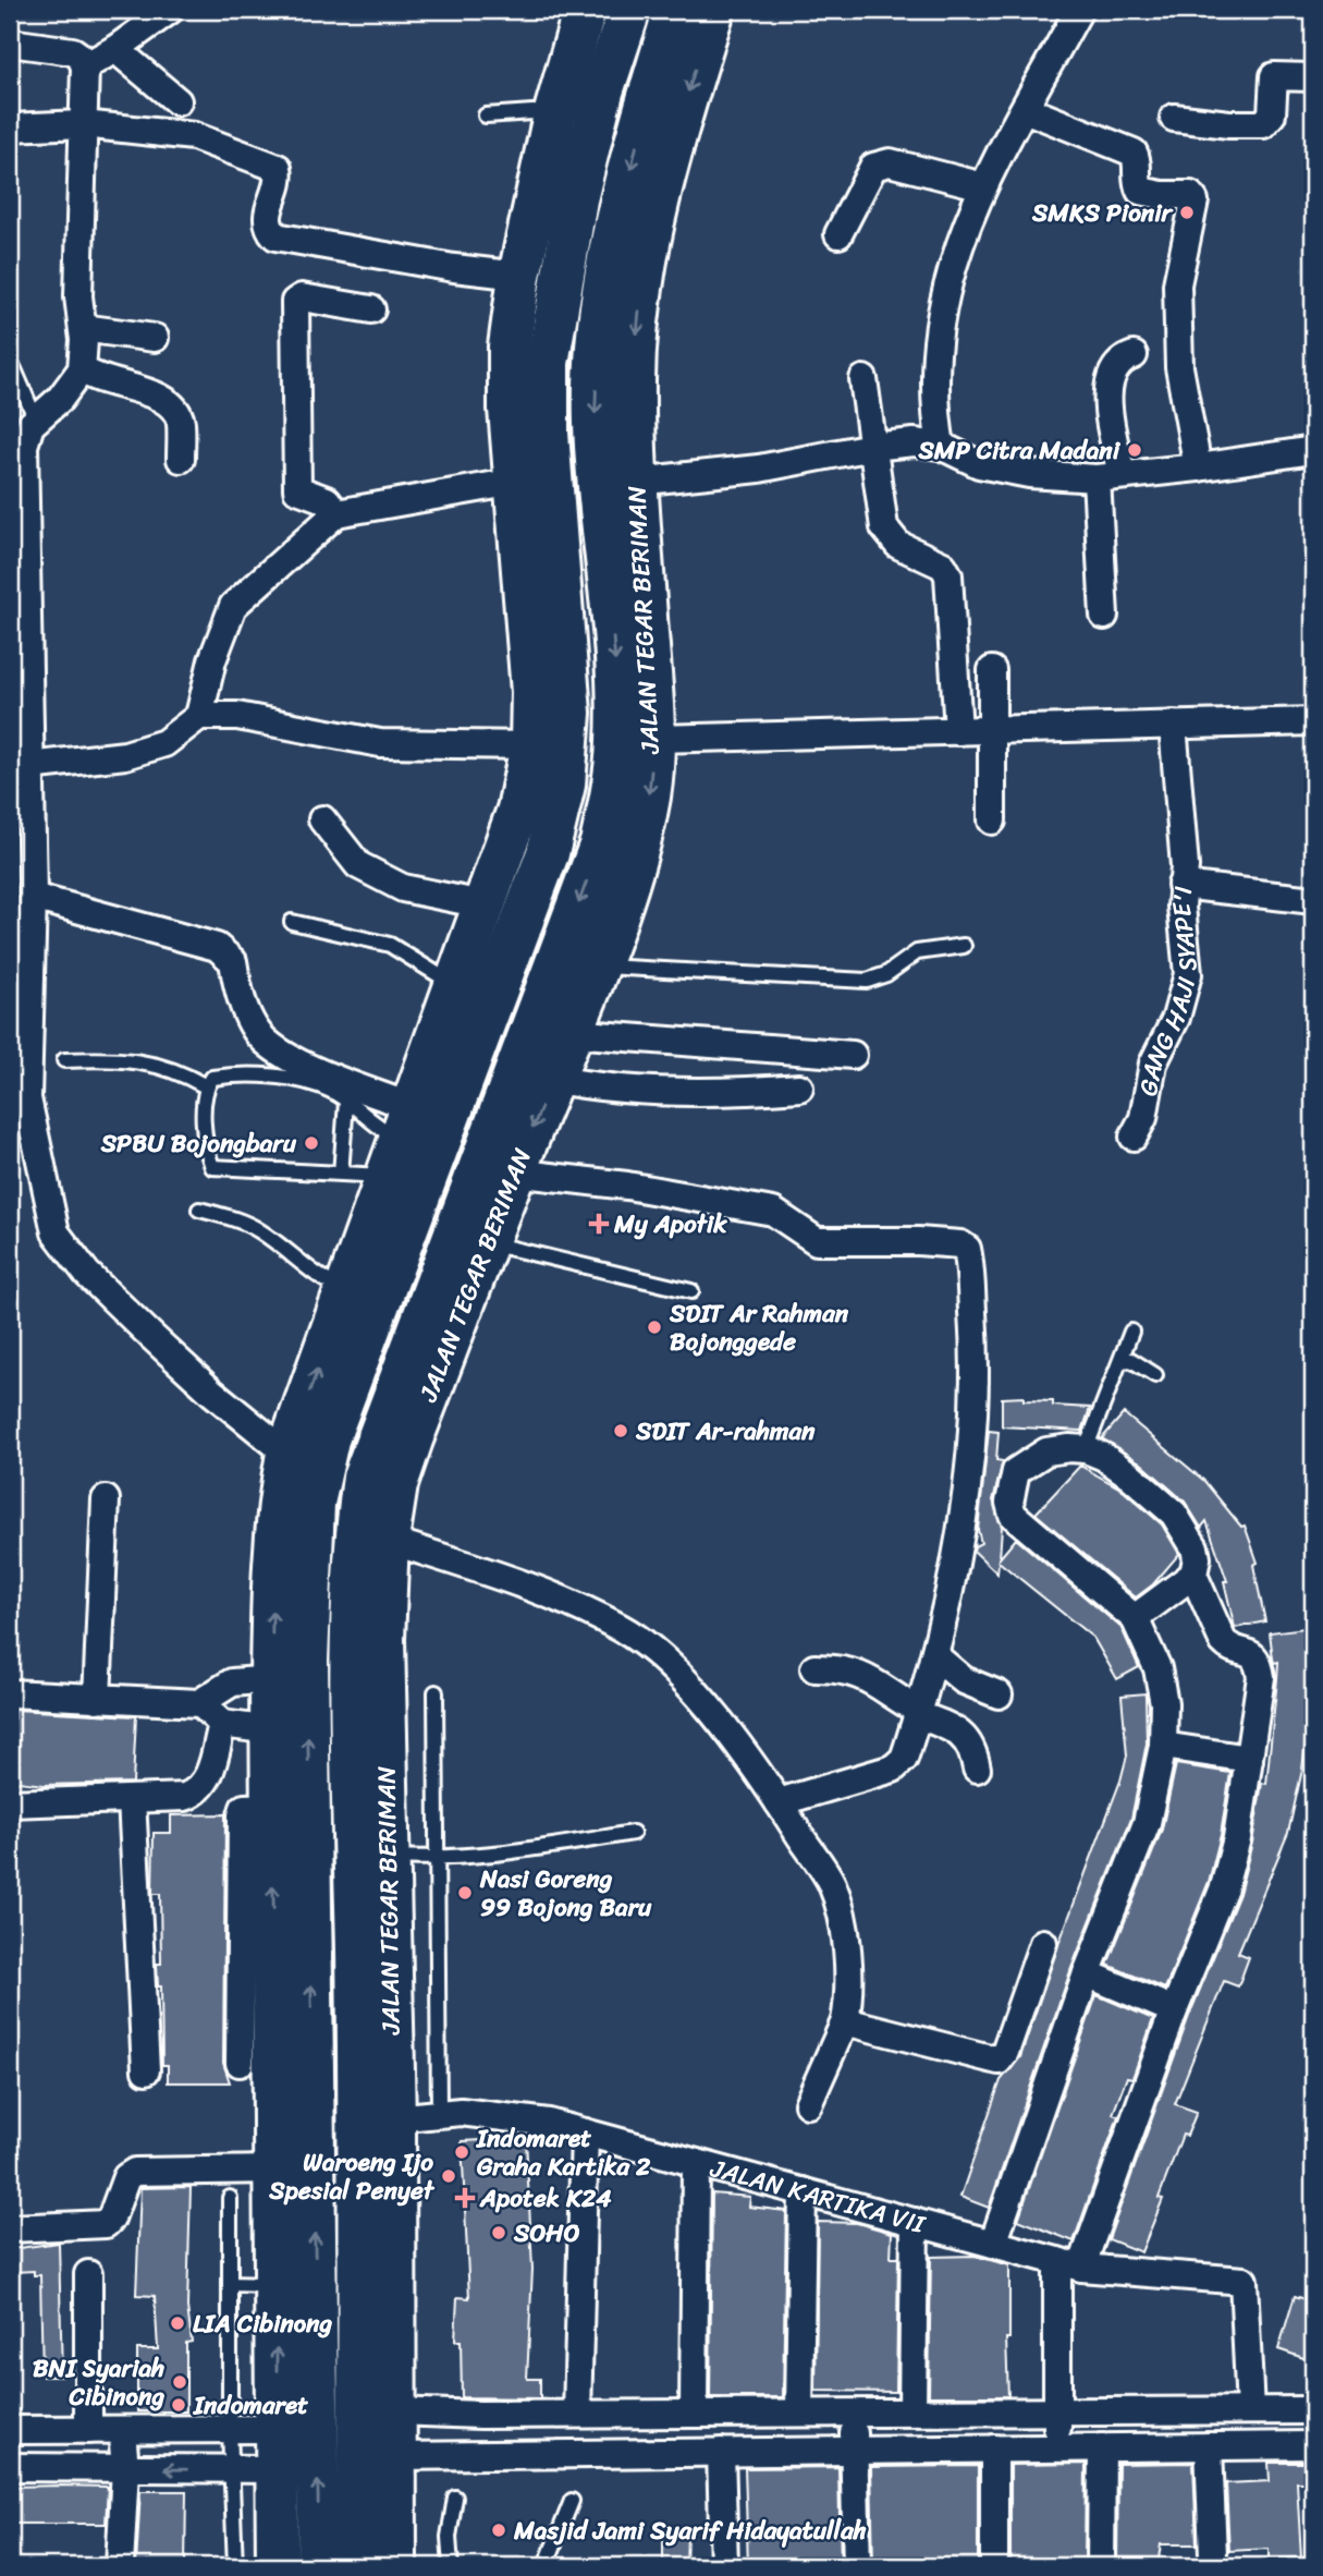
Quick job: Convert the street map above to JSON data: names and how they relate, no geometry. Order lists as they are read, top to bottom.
{
  "streets": {
    "main road": ["JALAN TEGAR BERIMAN"],
    "street": ["GANG HAJI SYAPE'I", "JALAN KARTIKA VII"]
  },
  "crossings": [
    ["JALAN TEGAR BERIMAN", "JALAN KARTIKA VII"]
  ],
  "places": {
    "other": [
      "SMKS Pionir",
      "SMP Citra Madani",
      "SPBU Bojongbaru",
      "SDIT Ar Rahman Bojonggede",
      "SDIT Ar-rahman",
      "Nasi Goreng 99 Bojong Baru",
      "Indomaret Graha Kartika 2",
      "Waroeng Ijo Spesial Penyet",
      "SOHO",
      "LIA Cibinong",
      "BNI Syariah Cibinong",
      "Indomaret",
      "Masjid Jami Syarif Hidayatullah"
    ],
    "health": ["My Apotik", "Apotek K24"]
  }
}
